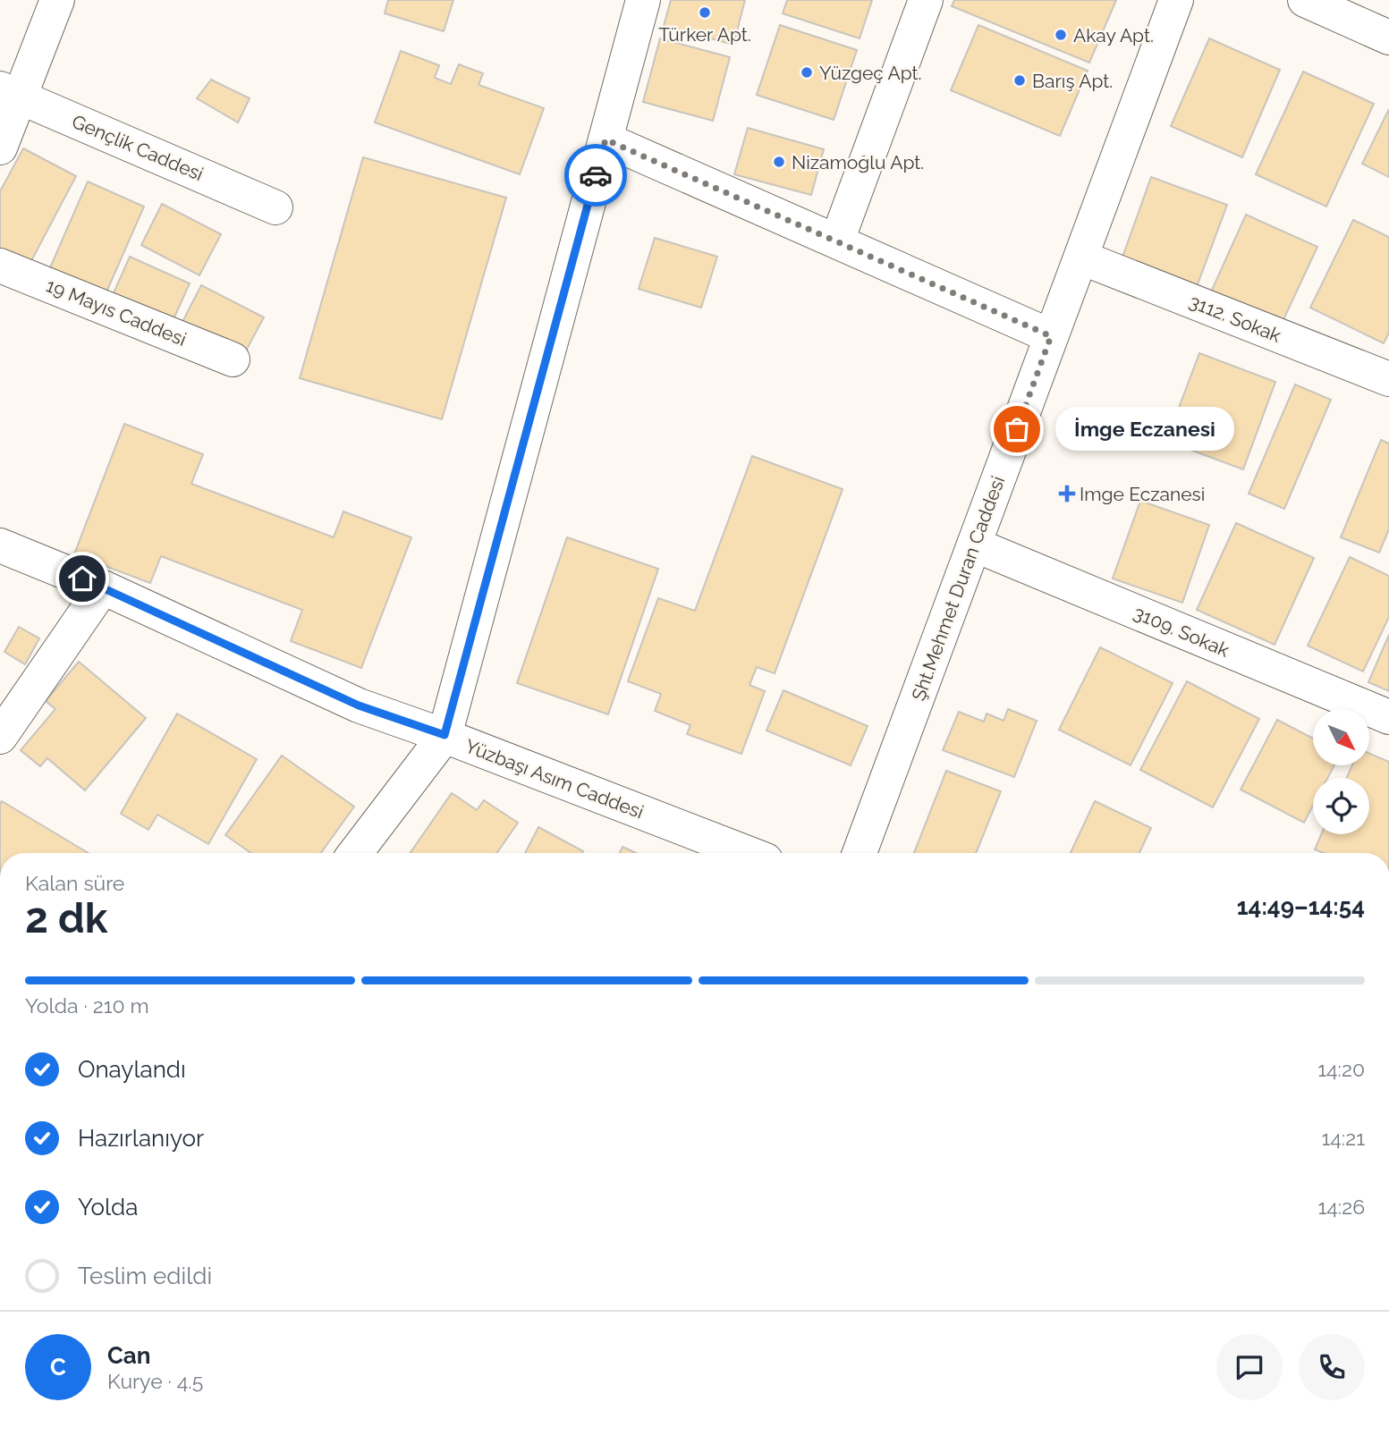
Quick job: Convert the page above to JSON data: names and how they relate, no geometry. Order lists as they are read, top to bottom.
{
  "streets": {
    "street": [
      "Gençlik Caddesi",
      "19 Mayıs Caddesi",
      "3112. Sokak",
      "Şht.Mehmet Duran Caddesi",
      "3109. Sokak",
      "Yüzbaşı Asım Caddesi"
    ]
  },
  "crossings": [
    ["3112. Sokak", "Şht.Mehmet Duran Caddesi"],
    ["Şht.Mehmet Duran Caddesi", "3109. Sokak"]
  ],
  "places": {
    "other": [
      "Türker Apt.",
      "Akay Apt.",
      "Yüzgeç Apt.",
      "Barış Apt.",
      "Nizamoğlu Apt.",
      "İmge Eczanesi"
    ],
    "health": ["Imge Eczanesi"]
  },
  "north": "bottom right",
  "page": {
    "bubble": "İmge Eczanesi",
    "heading": ["2 dk", "Kalan süre", "14:49–14:54"],
    "panel": ["Can", "Kurye · 4.5"],
    "bar": "Yolda · 210 m",
    "list": [
      ["Onaylandı", "14:20"],
      ["Hazırlanıyor", "14:21"],
      ["Yolda", "14:26"],
      "Teslim edildi"
    ],
    "round": "C"
  }
}
